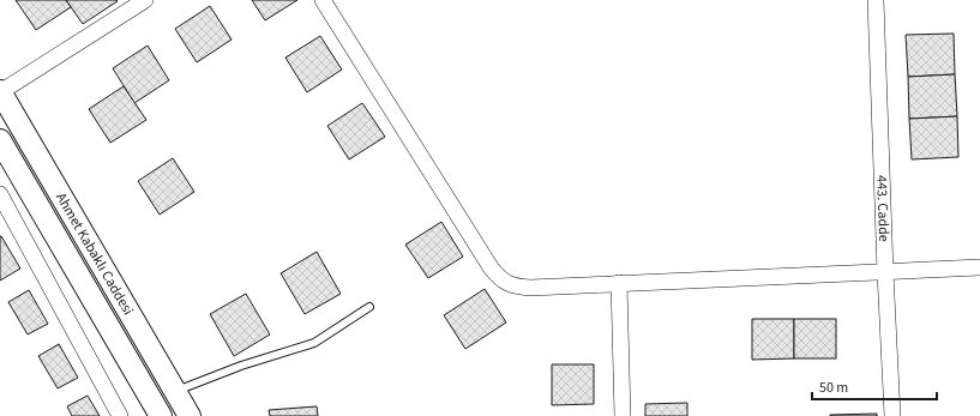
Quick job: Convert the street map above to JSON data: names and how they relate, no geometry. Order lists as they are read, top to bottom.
{
  "streets": {
    "main road": ["Ahmet Kabaklı Caddesi"],
    "street": ["443. Cadde"]
  },
  "scale_bar": "50 m"
}
